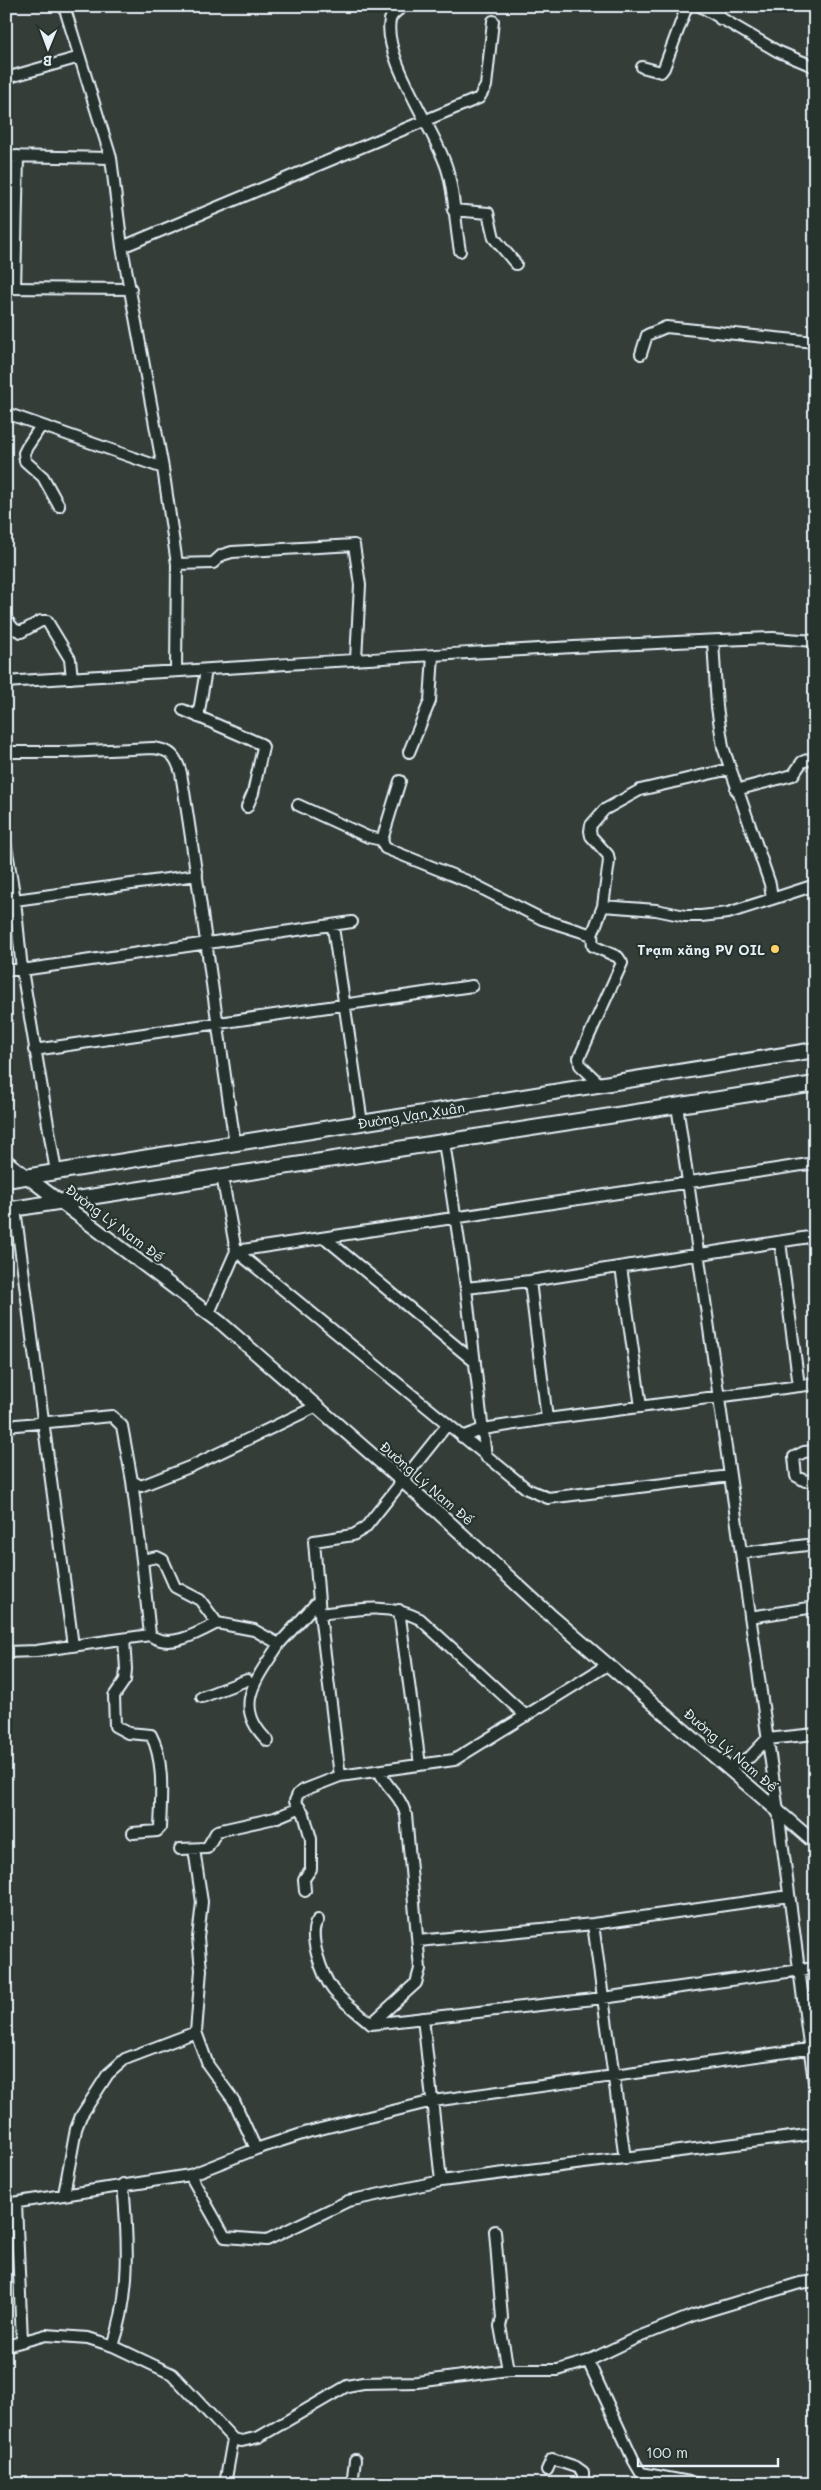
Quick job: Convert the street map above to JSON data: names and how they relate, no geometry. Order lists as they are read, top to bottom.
{
  "streets": {
    "main road": ["Đường Vạn Xuân"],
    "street": ["Đường Lý Nam Đế"]
  },
  "crossings": [
    ["Đường Vạn Xuân", "Đường Lý Nam Đế"]
  ],
  "places": ["Trạm xăng PV OIL"],
  "scale_bar": "100 m",
  "north": "bottom"
}
